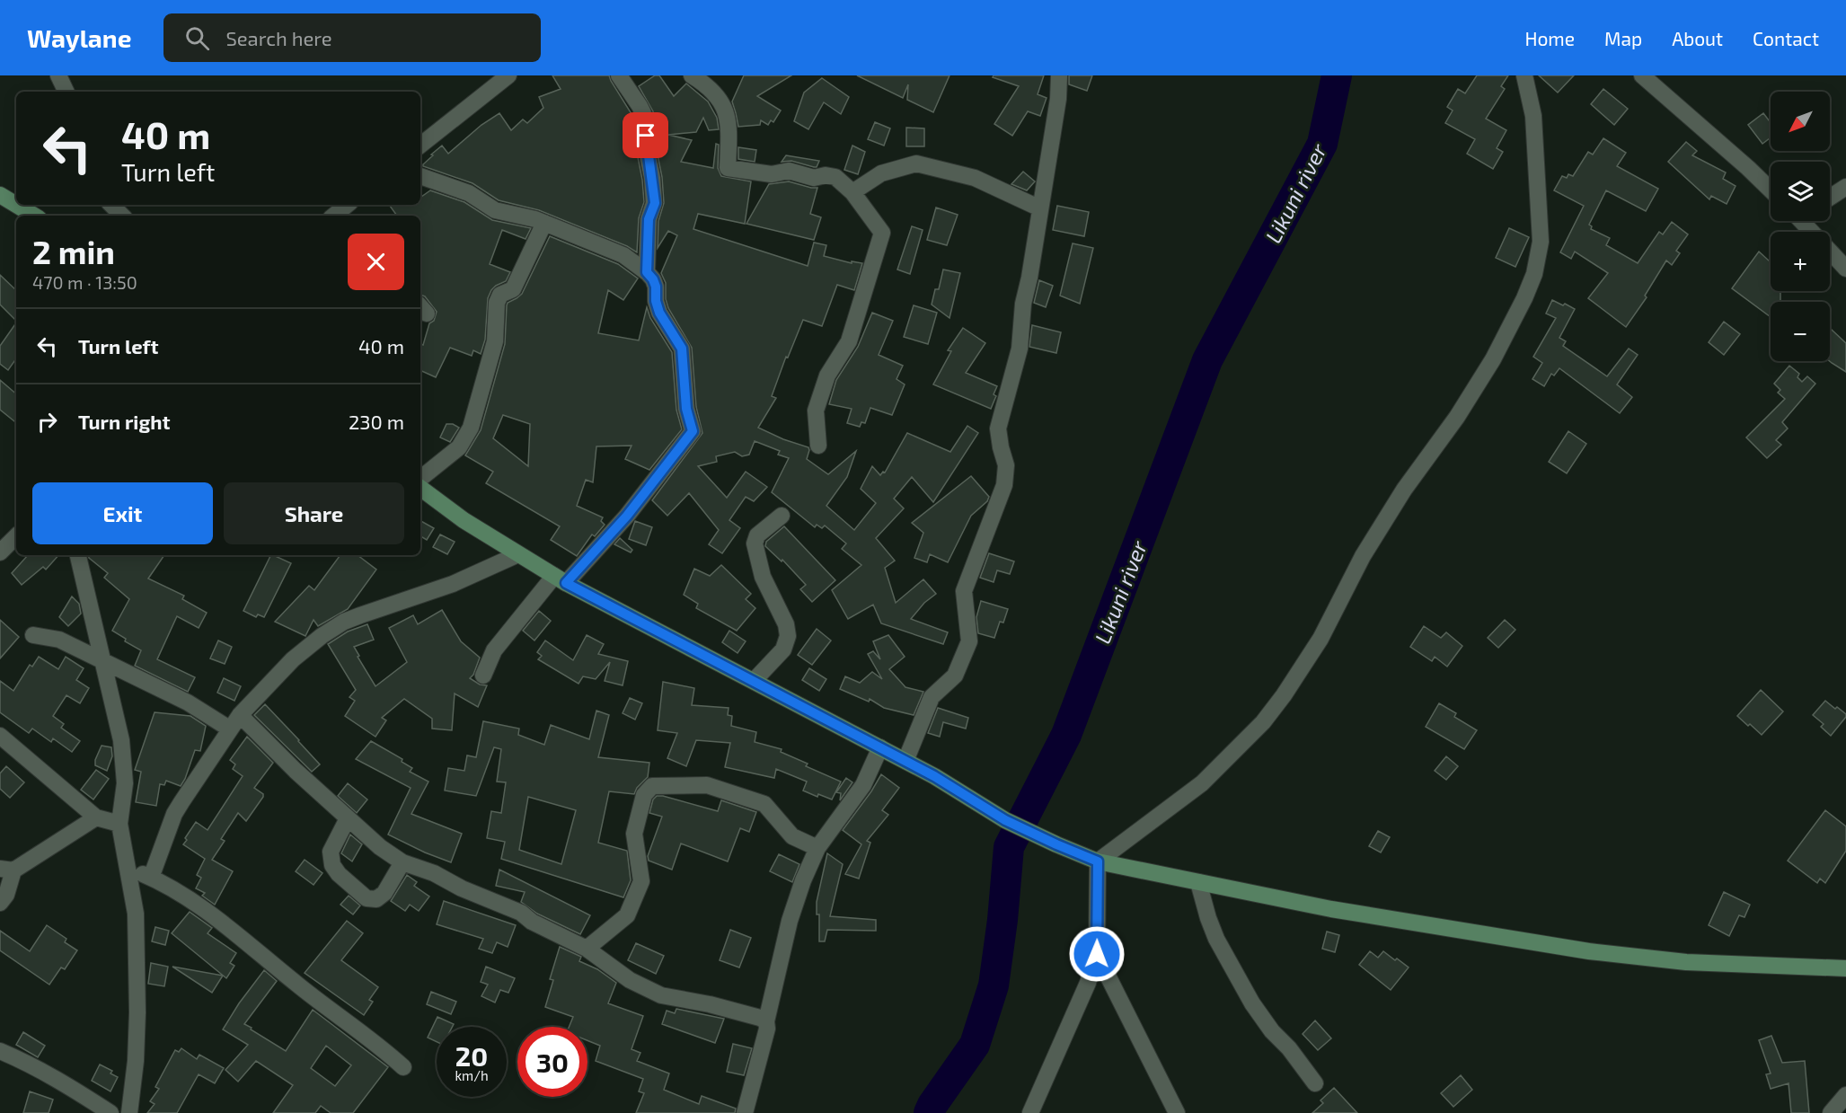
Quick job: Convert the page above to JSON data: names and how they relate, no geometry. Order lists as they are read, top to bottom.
{
  "water": ["Likuni river"],
  "north": "bottom left",
  "page": {
    "header": "Waylane",
    "search": "Search here",
    "nav": [
      "Home",
      "Map",
      "About",
      "Contact"
    ],
    "map_buttons": ["+", "−"],
    "turn": ["40 m", "Turn left"],
    "heading": ["2 min", "470 m · 13:50"],
    "list": [
      {
        "name": "Turn left",
        "value": "40 m"
      },
      {
        "name": "Turn right",
        "value": "230 m"
      }
    ],
    "buttons": ["Exit", "Share"],
    "speed": "20 km/h",
    "limit": "30"
  }
}
